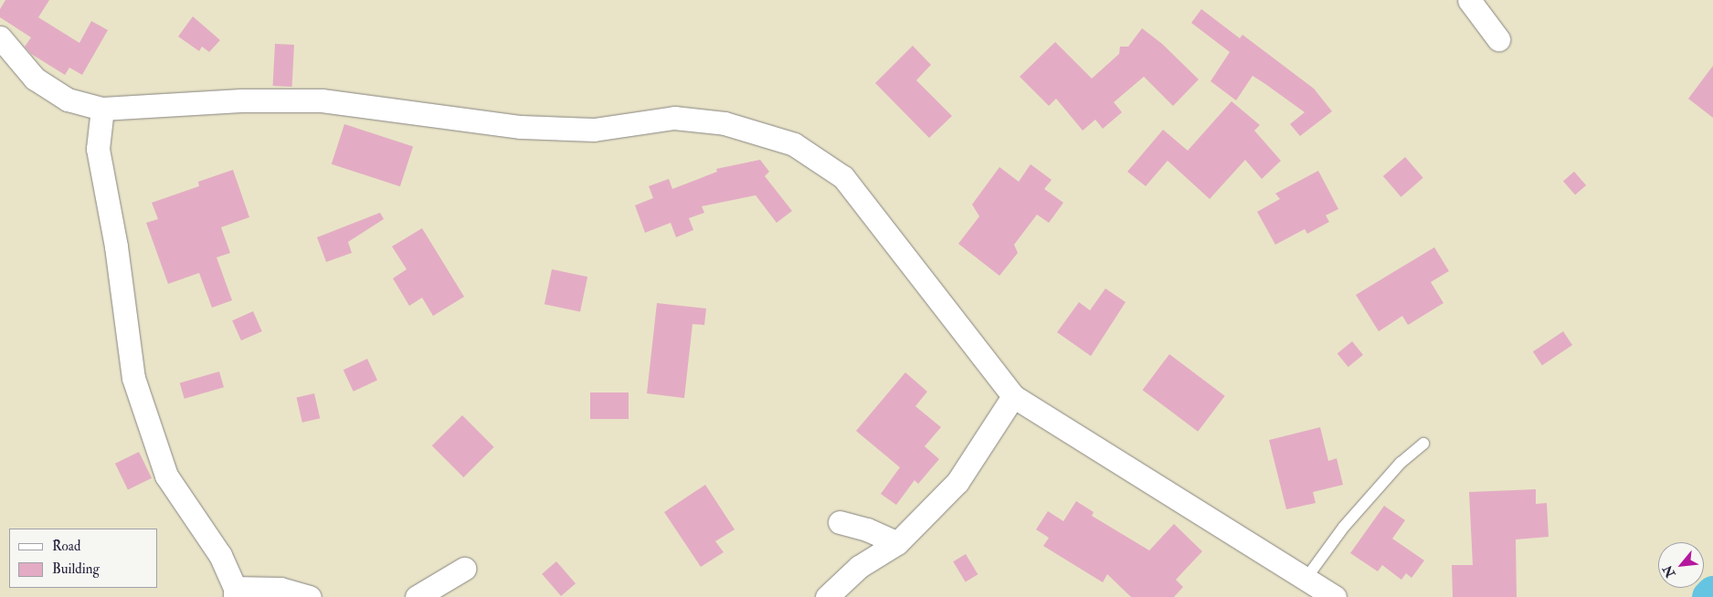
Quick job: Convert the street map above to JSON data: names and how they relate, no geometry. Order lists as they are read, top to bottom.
{
  "legend": ["Road", "Building"],
  "north": "bottom left"
}
